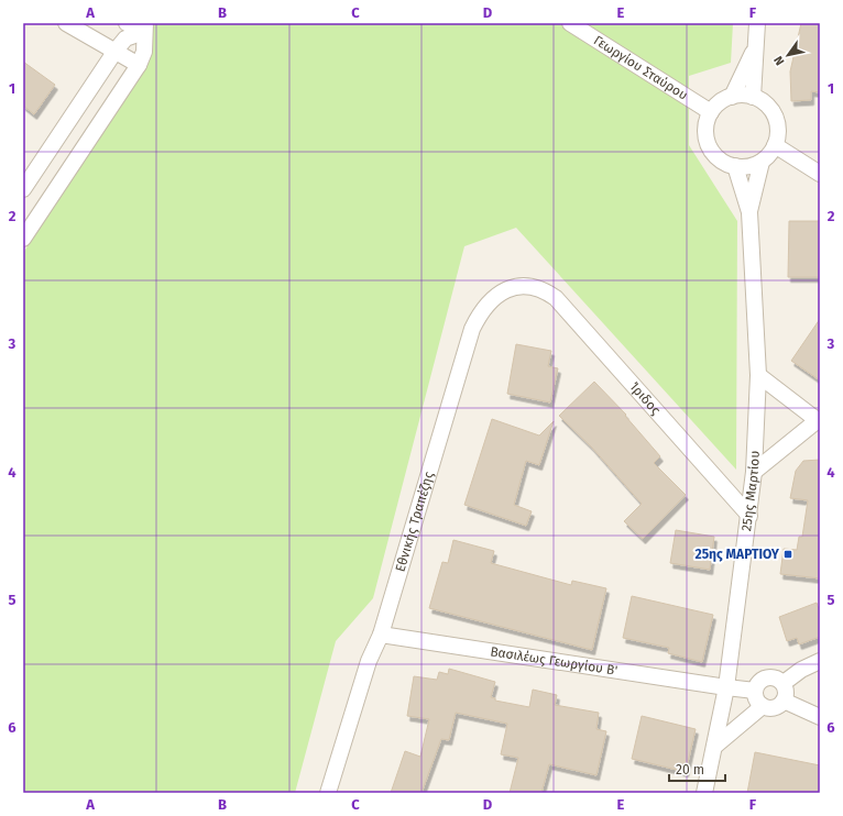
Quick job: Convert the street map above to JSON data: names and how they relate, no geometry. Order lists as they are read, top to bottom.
{
  "streets": {
    "street": [
      "Γεωργίου Σταύρου",
      "Ίριδος",
      "25ης Μαρτίου",
      "Εθνικής Τραπέζης",
      "Βασιλέως Γεωργίου Β'"
    ]
  },
  "crossings": [
    ["Γεωργίου Σταύρου", "25ης Μαρτίου"],
    ["Ίριδος", "25ης Μαρτίου"],
    ["Ίριδος", "Εθνικής Τραπέζης"],
    ["25ης Μαρτίου", "Βασιλέως Γεωργίου Β'"],
    ["Εθνικής Τραπέζης", "Βασιλέως Γεωργίου Β'"]
  ],
  "places": {
    "transit": ["25ης ΜΑΡΤΙΟΥ"]
  },
  "scale_bar": "20 m",
  "north": "bottom left",
  "grid": {
    "columns": [
      "A",
      "B",
      "C",
      "D",
      "E",
      "F"
    ],
    "rows": [
      "1",
      "2",
      "3",
      "4",
      "5",
      "6"
    ]
  }
}
